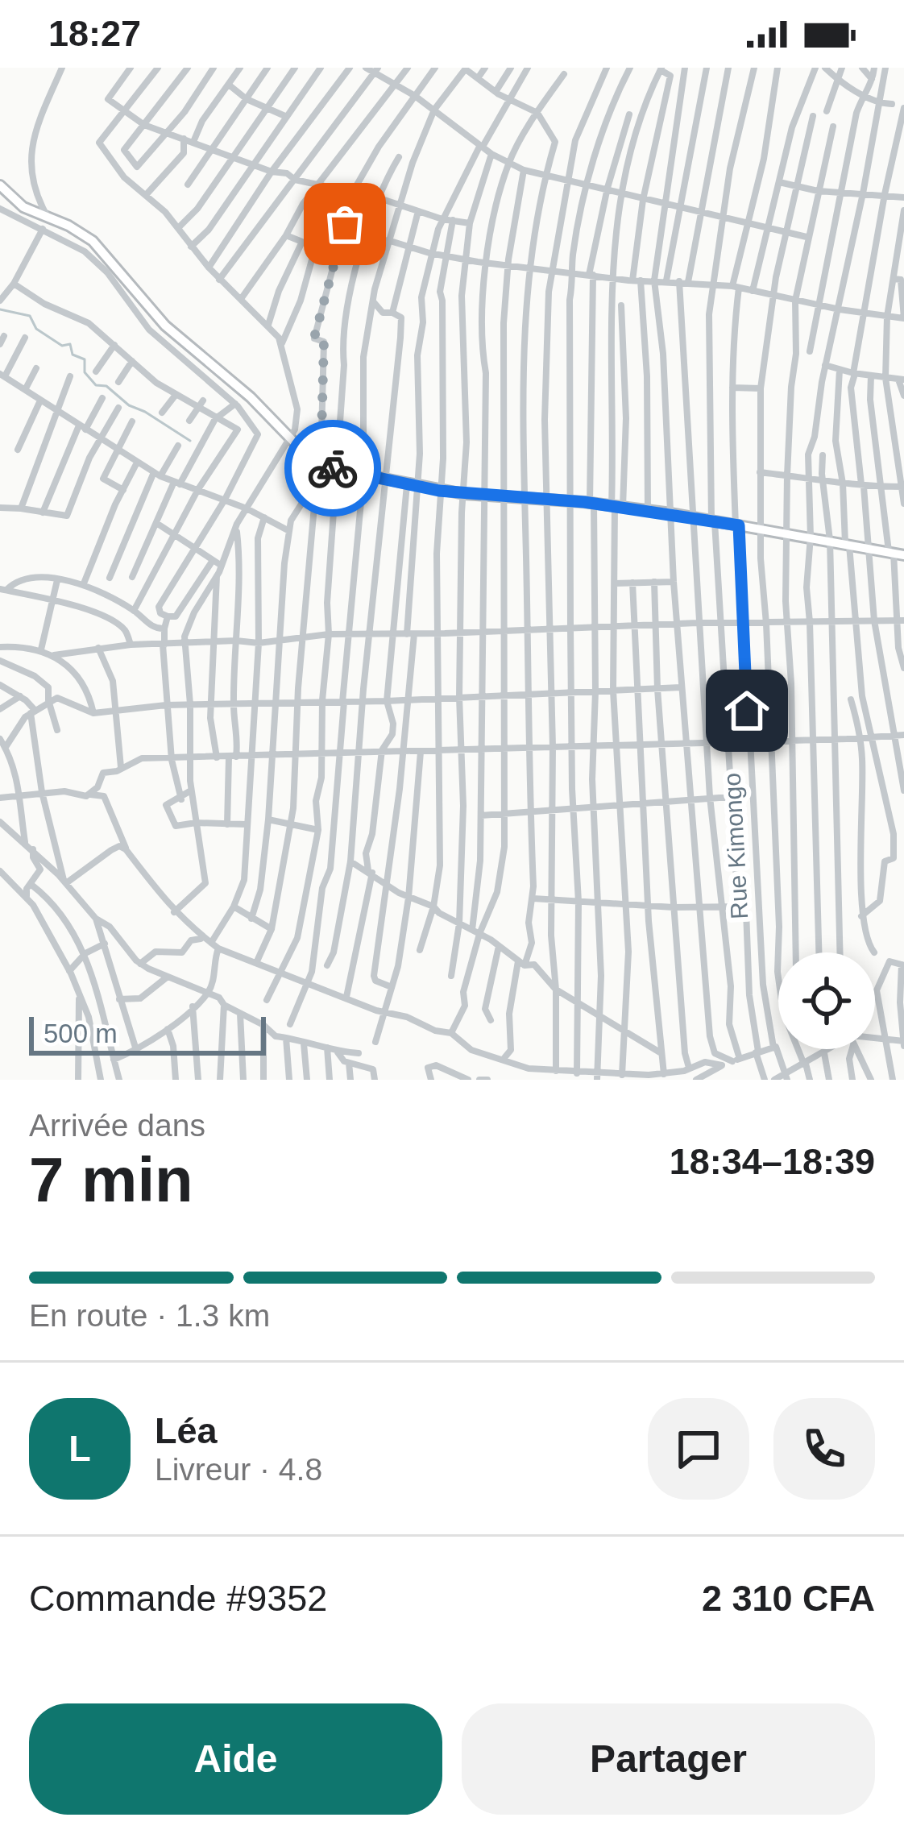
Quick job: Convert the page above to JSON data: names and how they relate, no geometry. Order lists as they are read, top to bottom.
{
  "streets": {
    "street": ["Rue Kimongo"]
  },
  "scale_bar": "500 m",
  "page": {
    "status": "18:27",
    "scale": "500 m",
    "heading": ["7 min", "Arrivée dans", "18:34–18:39"],
    "panel": [
      "Léa",
      "Livreur · 4.8",
      "Commande #9352",
      "2 310 CFA"
    ],
    "bar": "En route · 1.3 km",
    "round": "L",
    "buttons": ["Aide", "Partager"]
  }
}
